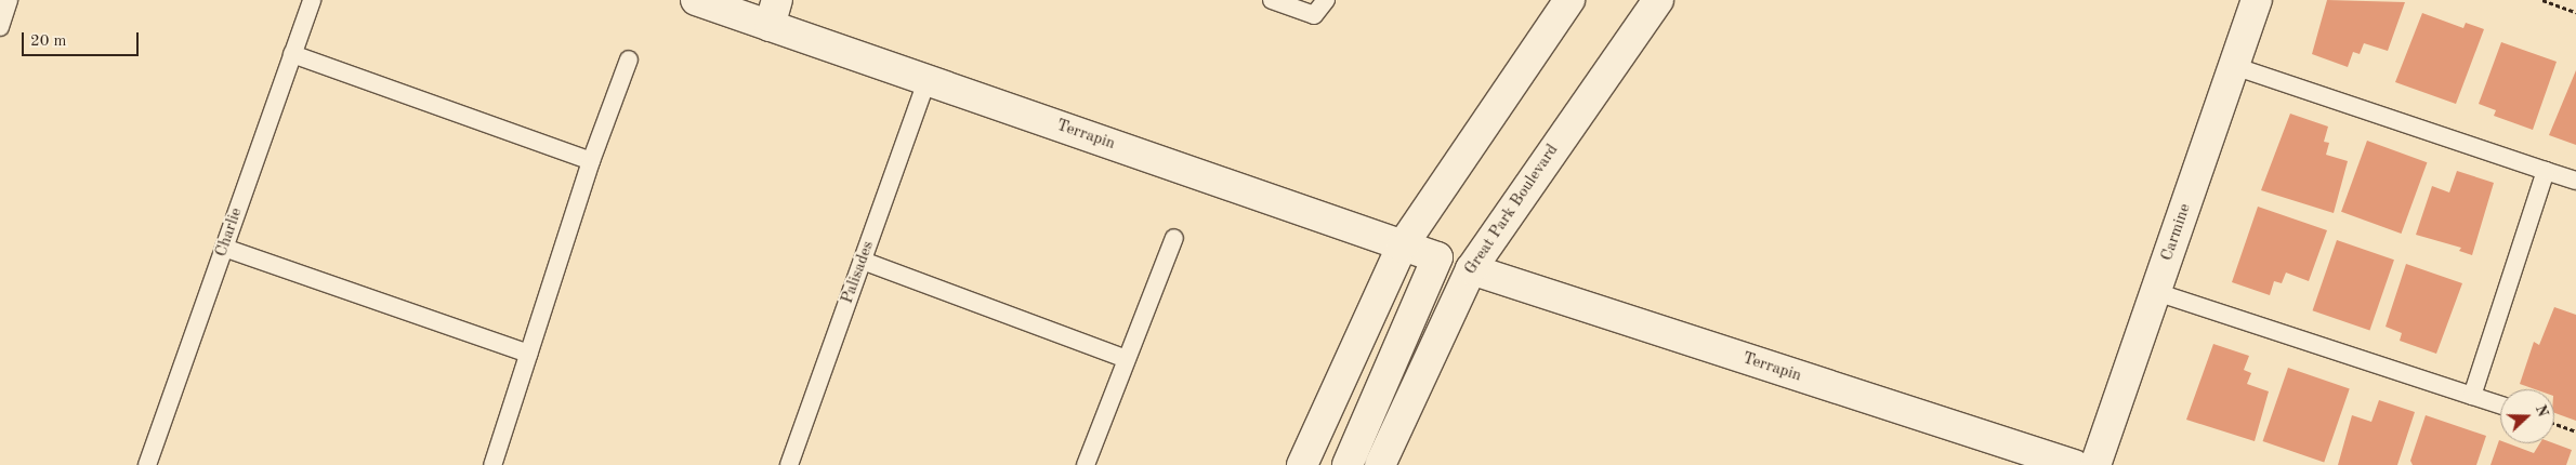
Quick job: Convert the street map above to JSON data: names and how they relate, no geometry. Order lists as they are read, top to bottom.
{
  "streets": {
    "street": ["Terrapin", "Great Park Boulevard", "Carmine"],
    "lane": ["Charlie", "Palisades"]
  },
  "crossings": [
    ["Terrapin", "Great Park Boulevard"],
    ["Terrapin", "Palisades"]
  ],
  "scale_bar": "20 m",
  "north": "right"
}
